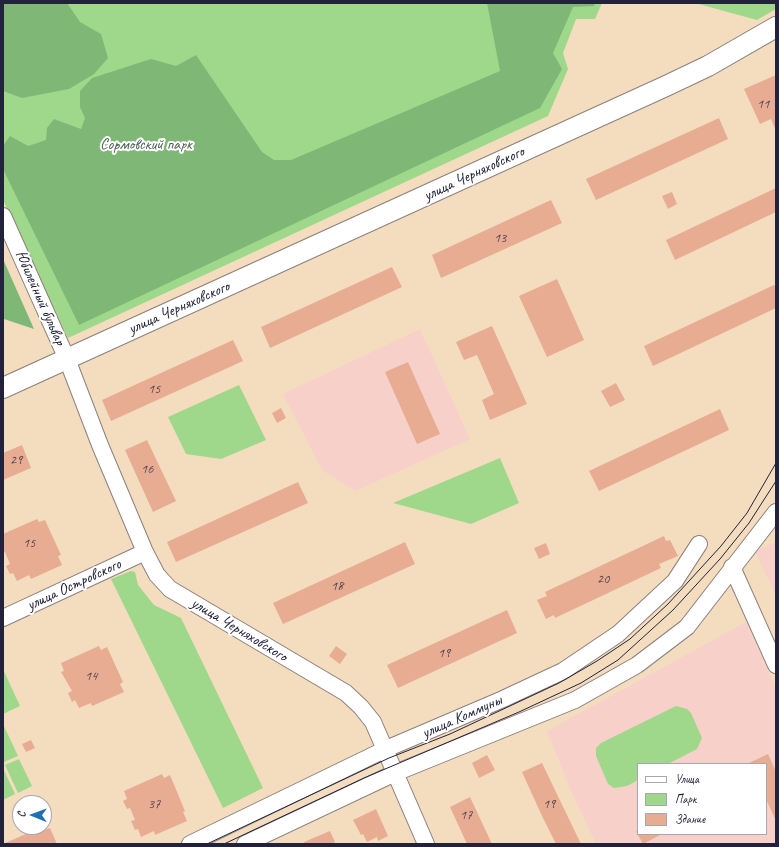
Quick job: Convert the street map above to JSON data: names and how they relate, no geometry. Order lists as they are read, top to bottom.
{
  "streets": {
    "main road": ["улица Черняховского"],
    "street": ["Юбилейный бульвар", "улица Островского", "улица Коммуны"]
  },
  "crossings": [
    ["улица Черняховского", "Юбилейный бульвар"],
    ["улица Черняховского", "улица Островского"],
    ["улица Черняховского", "улица Коммуны"]
  ],
  "parks": ["Сормовский парк"],
  "house_numbers": [
    "11",
    "13",
    "15",
    "29",
    "16",
    "15",
    "20",
    "18",
    "19",
    "14",
    "37",
    "19",
    "17"
  ],
  "legend": ["Улица", "Парк", "Здание"],
  "north": "left"
}
